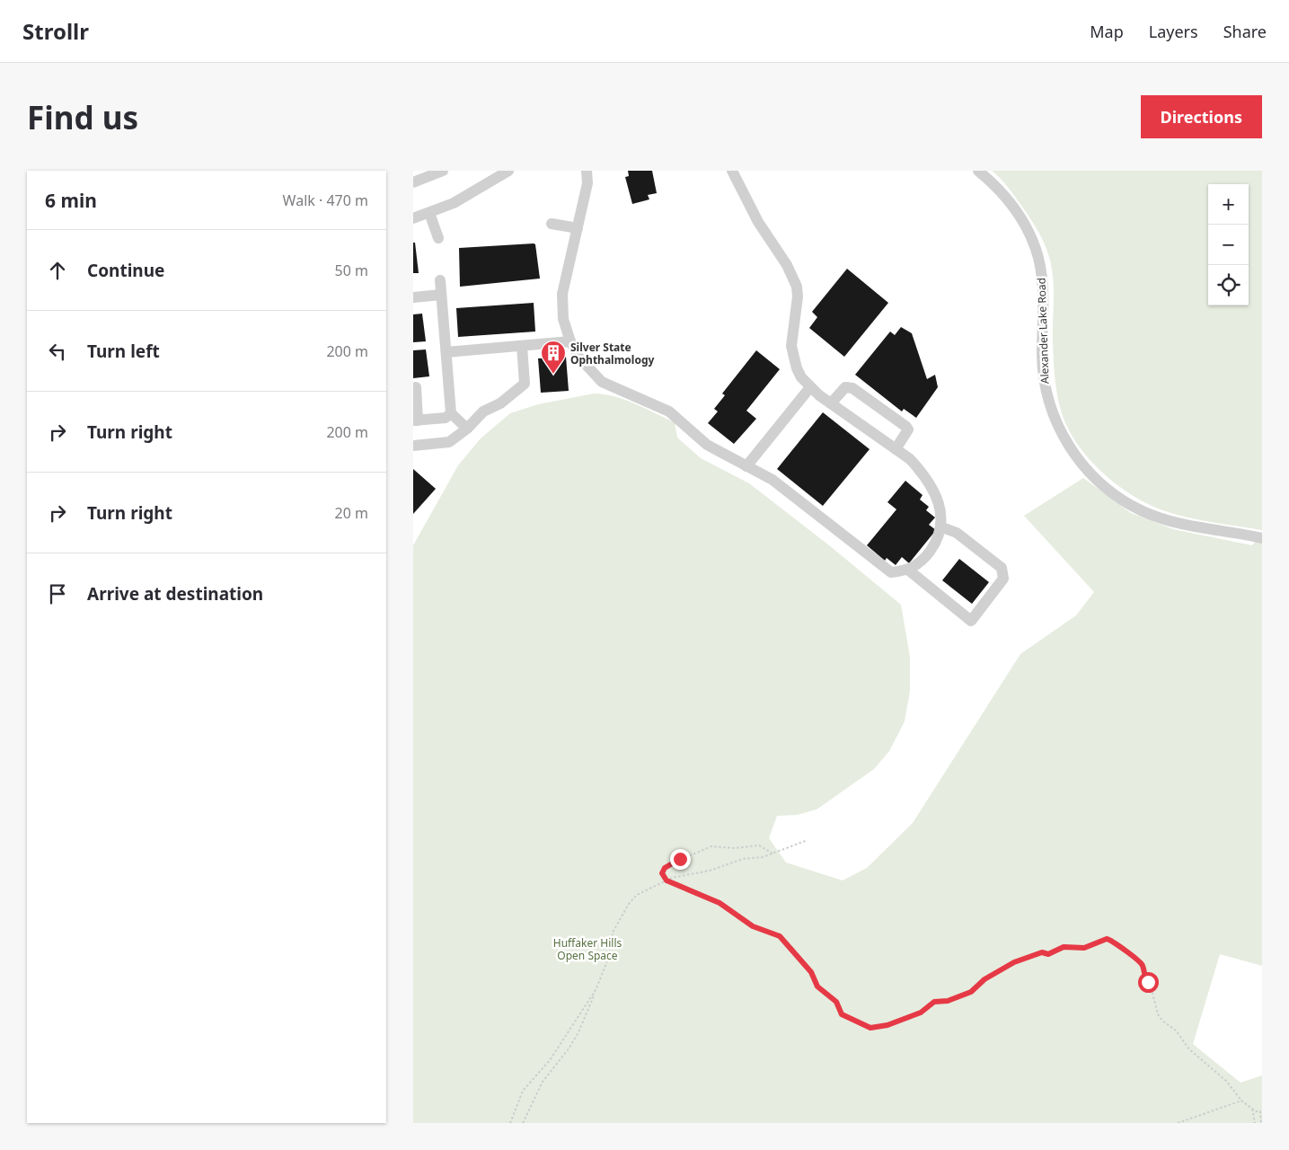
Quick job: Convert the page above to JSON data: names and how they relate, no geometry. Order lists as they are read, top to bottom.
{
  "streets": {
    "street": ["Alexander Lake Road"]
  },
  "parks": ["Huffaker Hills Open Space"],
  "places": {
    "building": ["Silver State Ophthalmology"]
  },
  "page": {
    "header": "Strollr",
    "nav": ["Map", "Layers", "Share"],
    "buttons": "Directions",
    "title": "Find us",
    "heading": ["6 min", "Walk · 470 m"],
    "map_buttons": ["+", "−"],
    "list": [
      ["Continue", "50 m"],
      ["Turn left", "200 m"],
      ["Turn right", "200 m"],
      ["Turn right", "20 m"],
      "Arrive at destination"
    ]
  }
}
